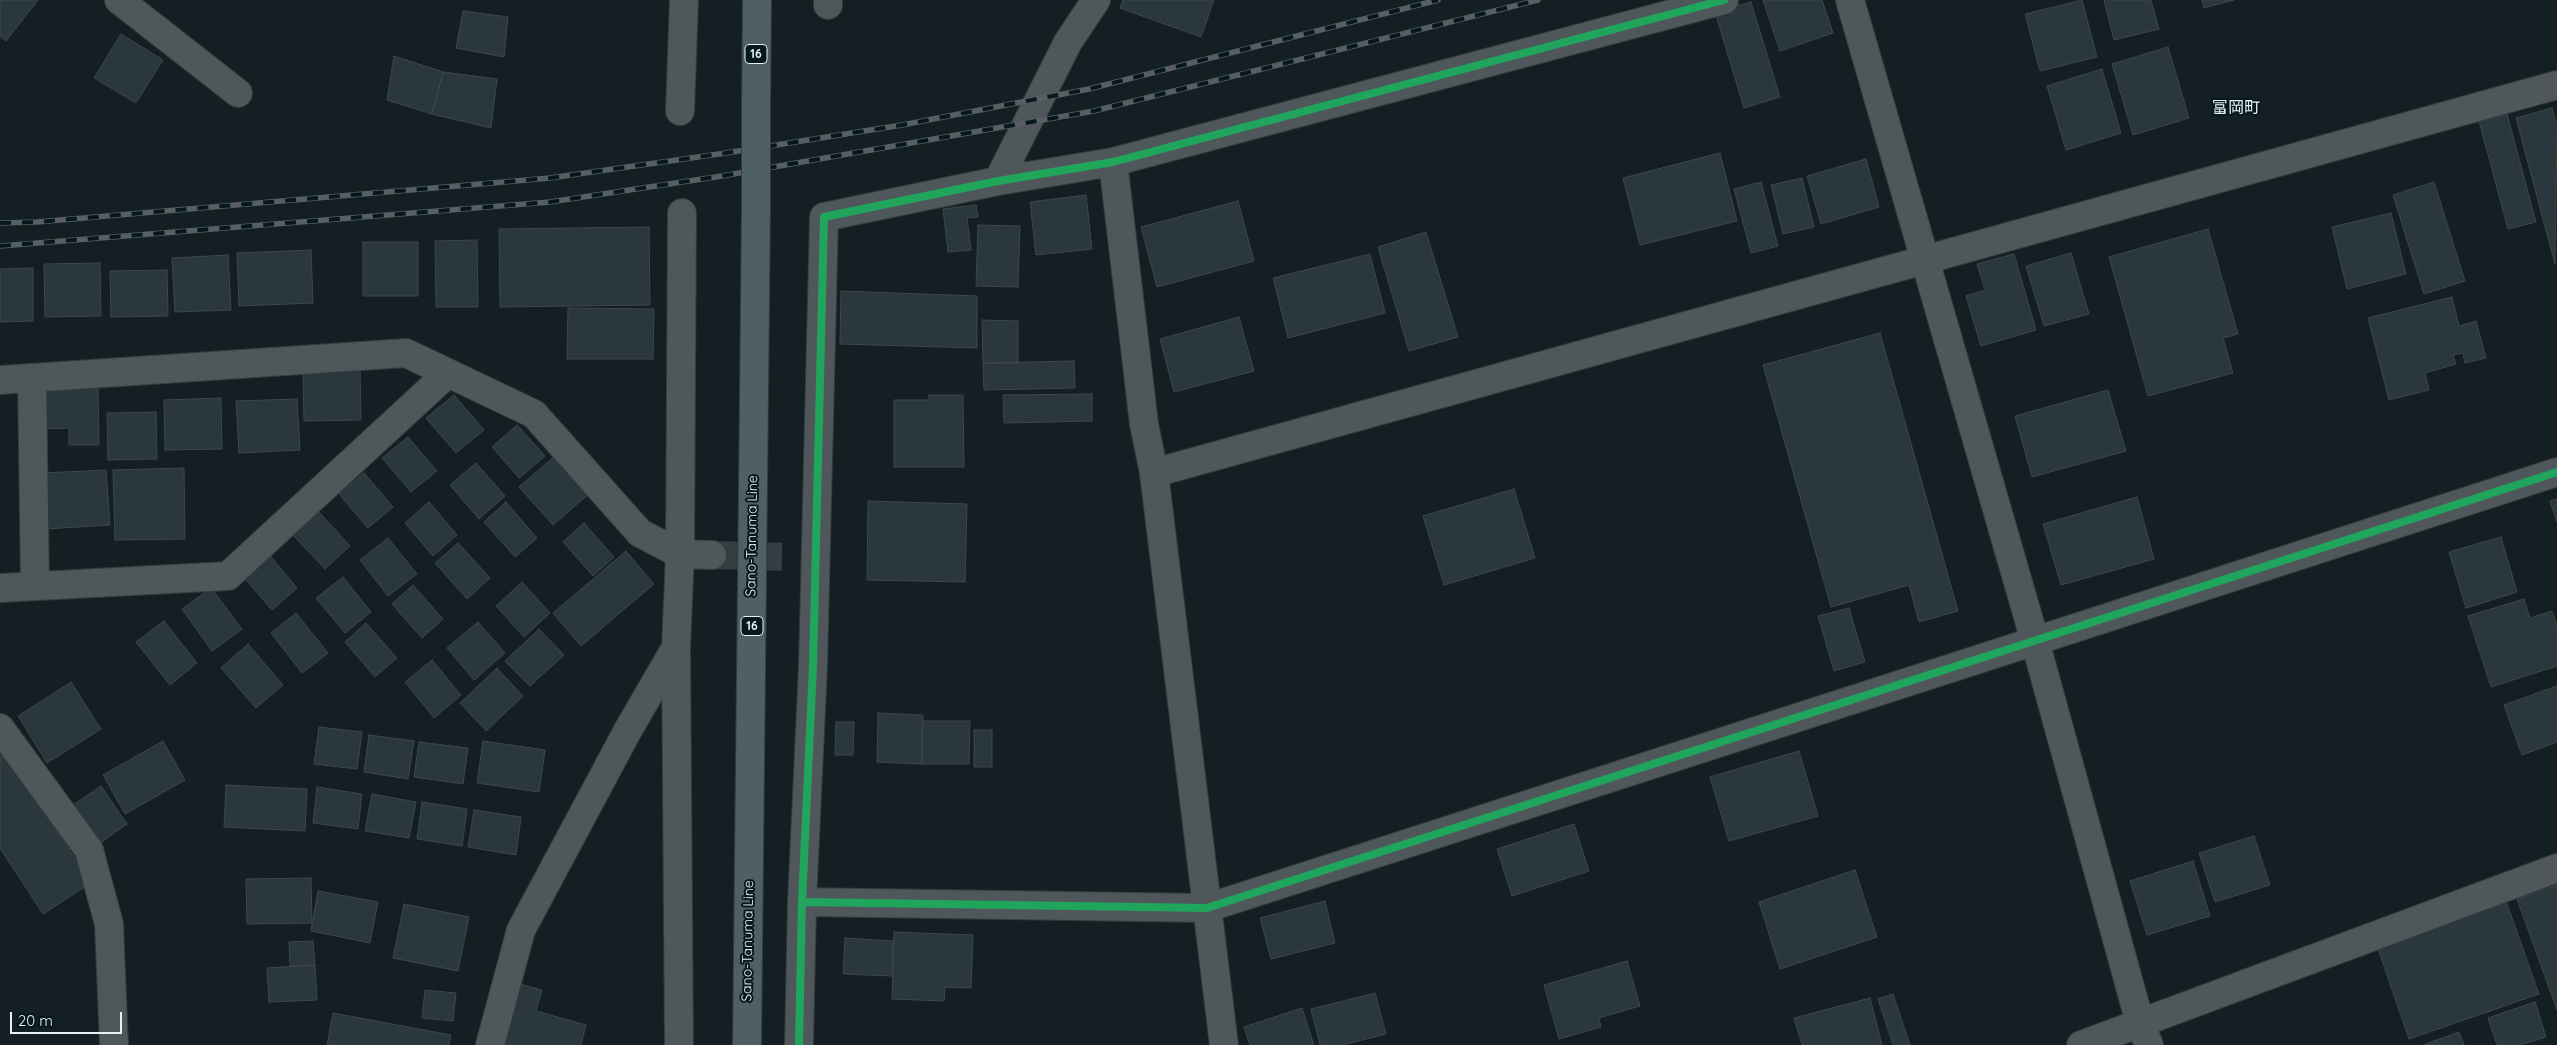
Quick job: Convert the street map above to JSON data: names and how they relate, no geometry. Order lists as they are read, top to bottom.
{
  "streets": {
    "main road": ["16", "Sano-Tanuma Line"]
  },
  "districts": ["富岡町"],
  "scale_bar": "20 m"
}
